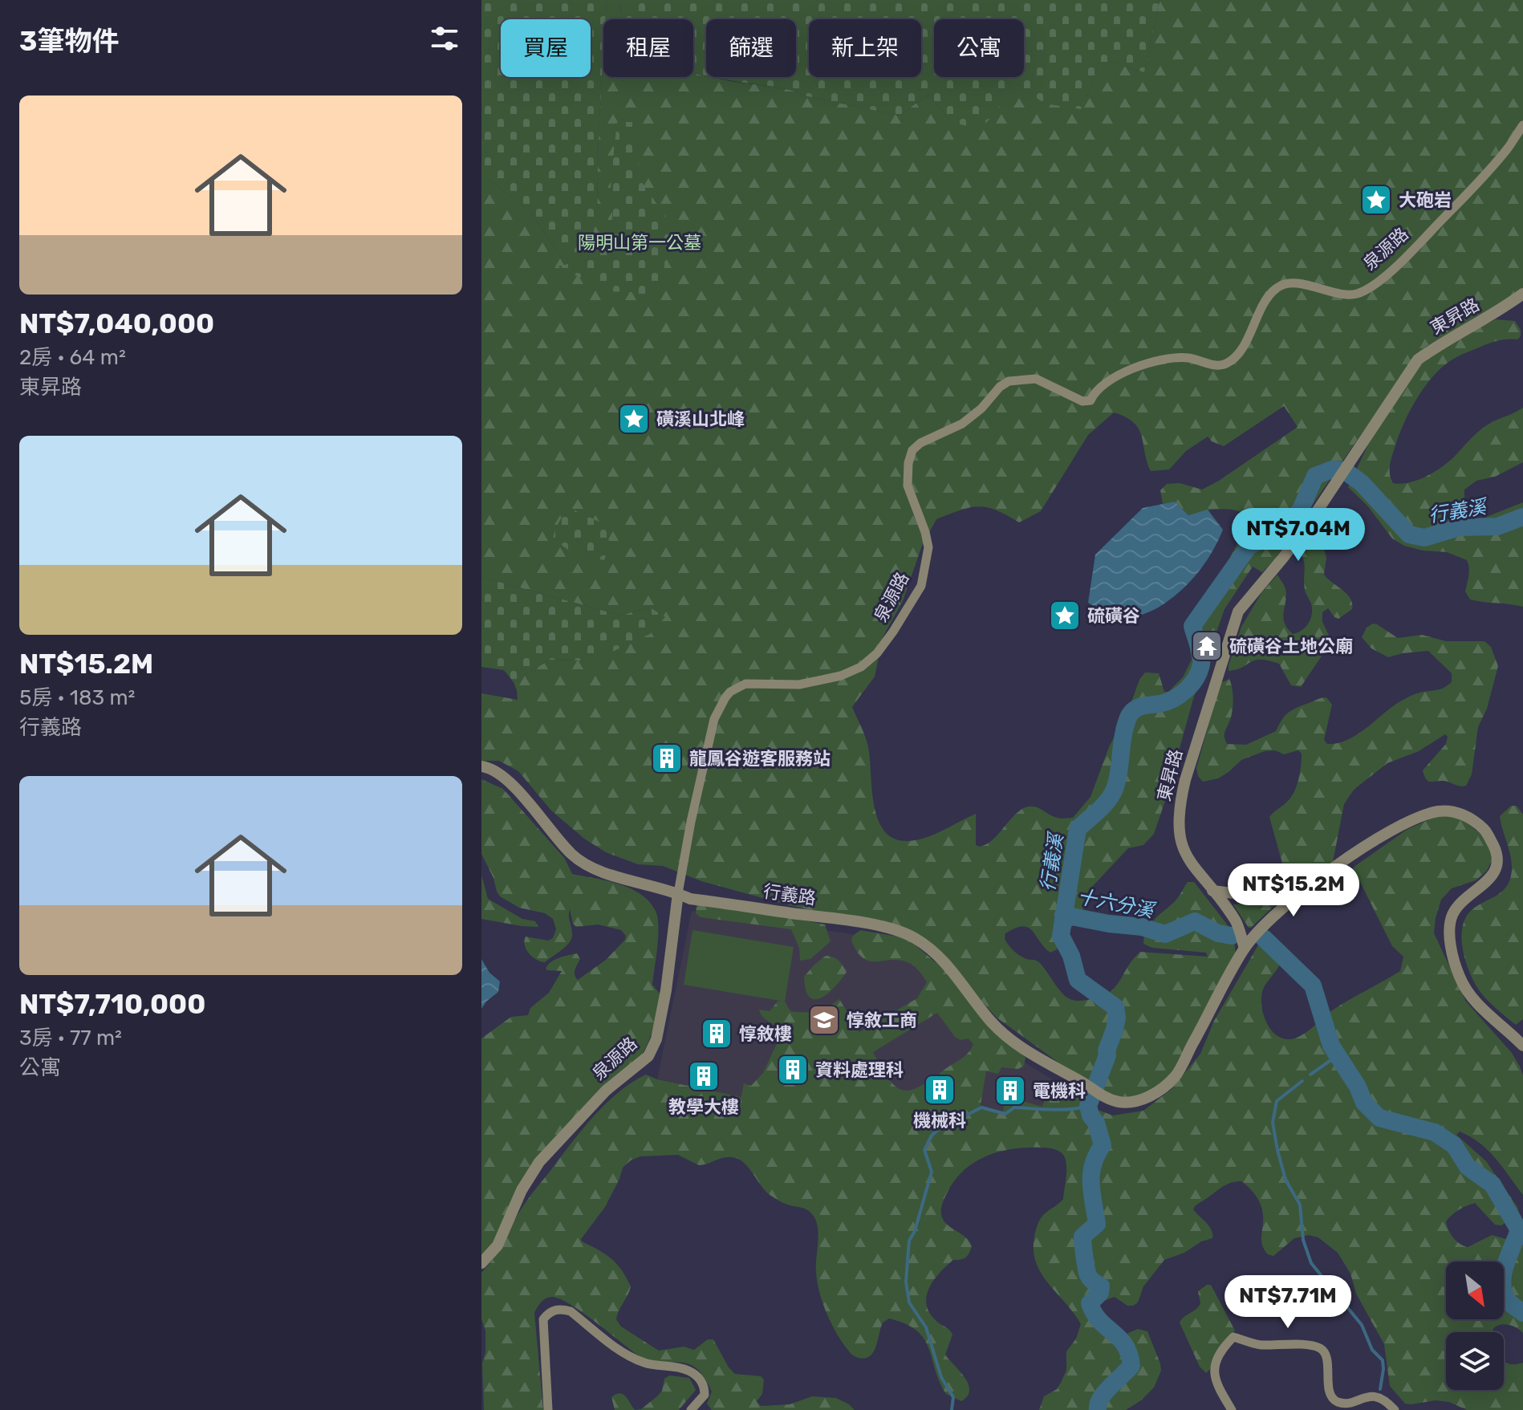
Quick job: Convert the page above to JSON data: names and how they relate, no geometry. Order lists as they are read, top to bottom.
{
  "streets": {
    "street": ["泉源路", "東昇路", "行義路"]
  },
  "crossings": [
    ["泉源路", "行義路"],
    ["東昇路", "行義路"]
  ],
  "water": ["行義溪", "十六分溪"],
  "parks": ["陽明山第一公墓"],
  "places": {
    "place": ["大砲岩", "磺溪山北峰", "硫磺谷"],
    "temple": ["硫磺谷土地公廟"],
    "building": [
      "龍鳳谷遊客服務站",
      "惇敘樓",
      "資料處理科",
      "教學大樓",
      "機械科",
      "電機科"
    ],
    "school or university": ["惇敘工商"]
  },
  "north": "bottom right",
  "page": {
    "heading": "3筆物件",
    "chip": [
      "買屋",
      "租屋",
      "篩選",
      "新上架",
      "公寓"
    ],
    "list": [
      {
        "name": "NT$7,040,000",
        "note": "2房 · 64 m² · 東昇路"
      },
      {
        "name": "NT$15.2M",
        "note": "5房 · 183 m² · 行義路"
      },
      {
        "name": "NT$7,710,000",
        "note": "3房 · 77 m² · 公寓"
      }
    ],
    "price": ["NT$7.04M", "NT$15.2M", "NT$7.71M"]
  }
}
